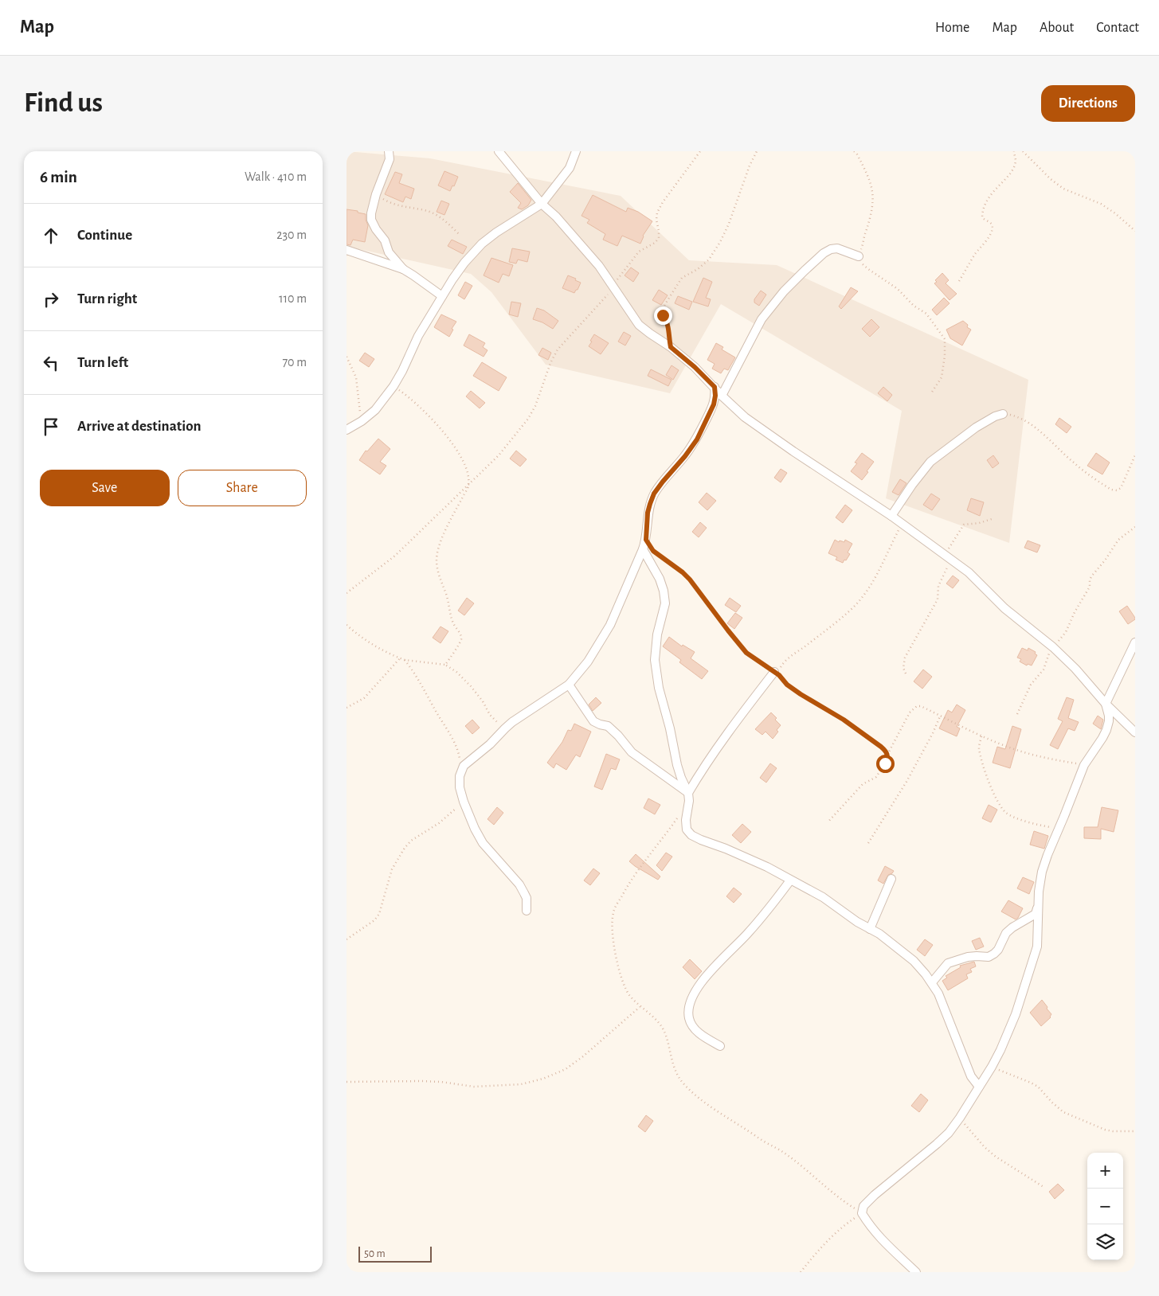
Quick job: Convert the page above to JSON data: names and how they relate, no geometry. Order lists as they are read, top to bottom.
{
  "scale_bar": "50 m",
  "page": {
    "header": "Map",
    "nav": [
      "Home",
      "Map",
      "About",
      "Contact"
    ],
    "buttons": [
      "Directions",
      ["Save", "Share"]
    ],
    "title": "Find us",
    "heading": ["6 min", "Walk · 410 m"],
    "list": [
      ["Continue", "230 m"],
      ["Turn right", "110 m"],
      ["Turn left", "70 m"],
      "Arrive at destination"
    ],
    "map_buttons": ["+", "−"],
    "scale": "50 m"
  }
}
